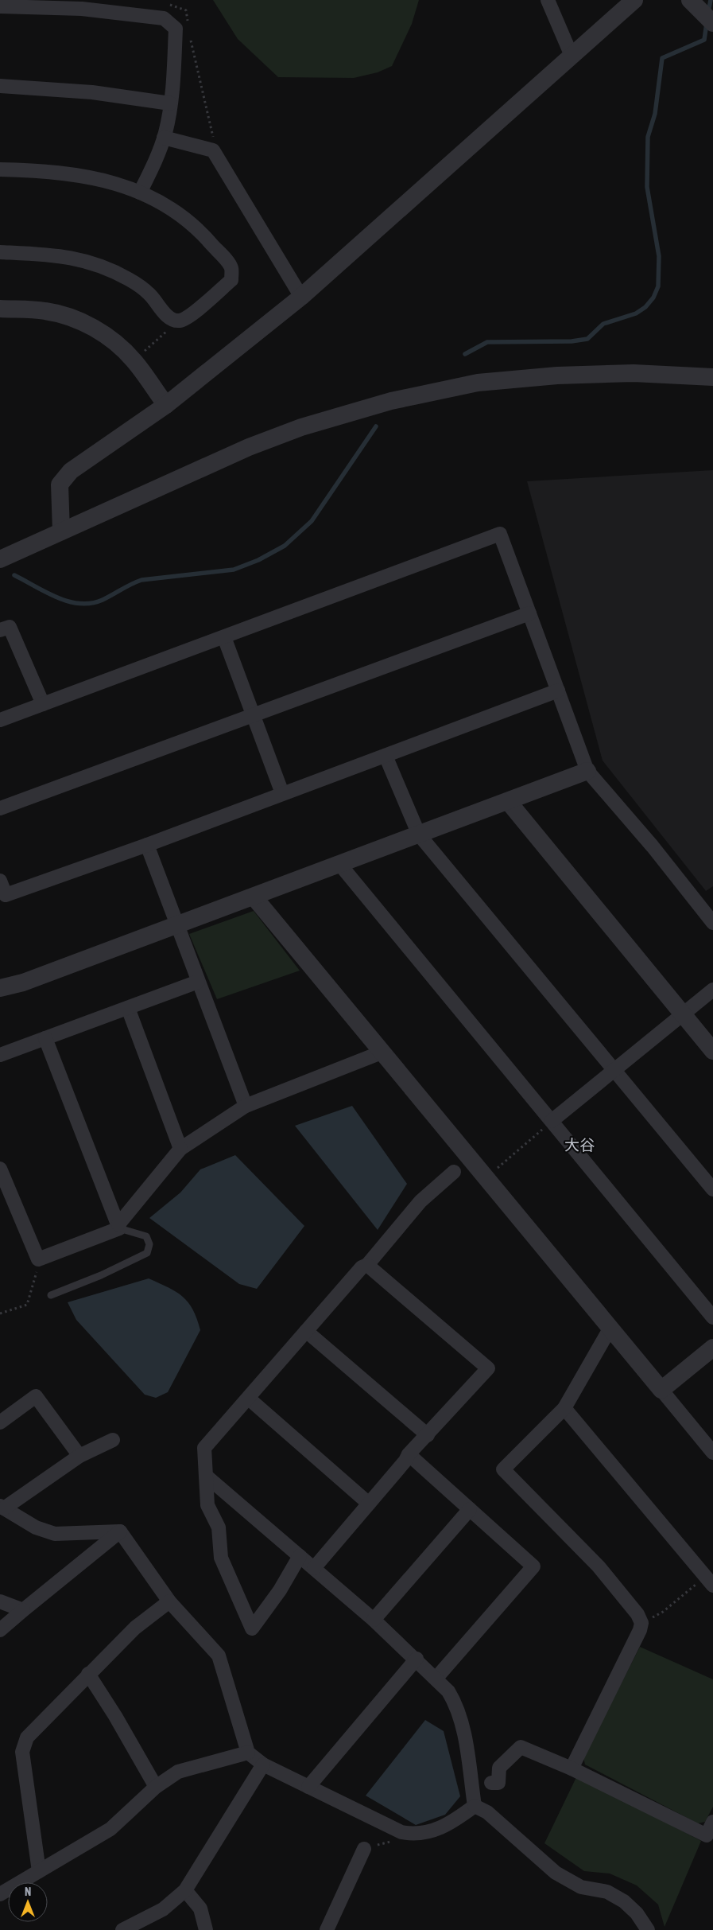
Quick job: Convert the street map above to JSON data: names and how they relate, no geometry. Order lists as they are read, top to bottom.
{
  "districts": ["大谷"],
  "north": "top"
}
